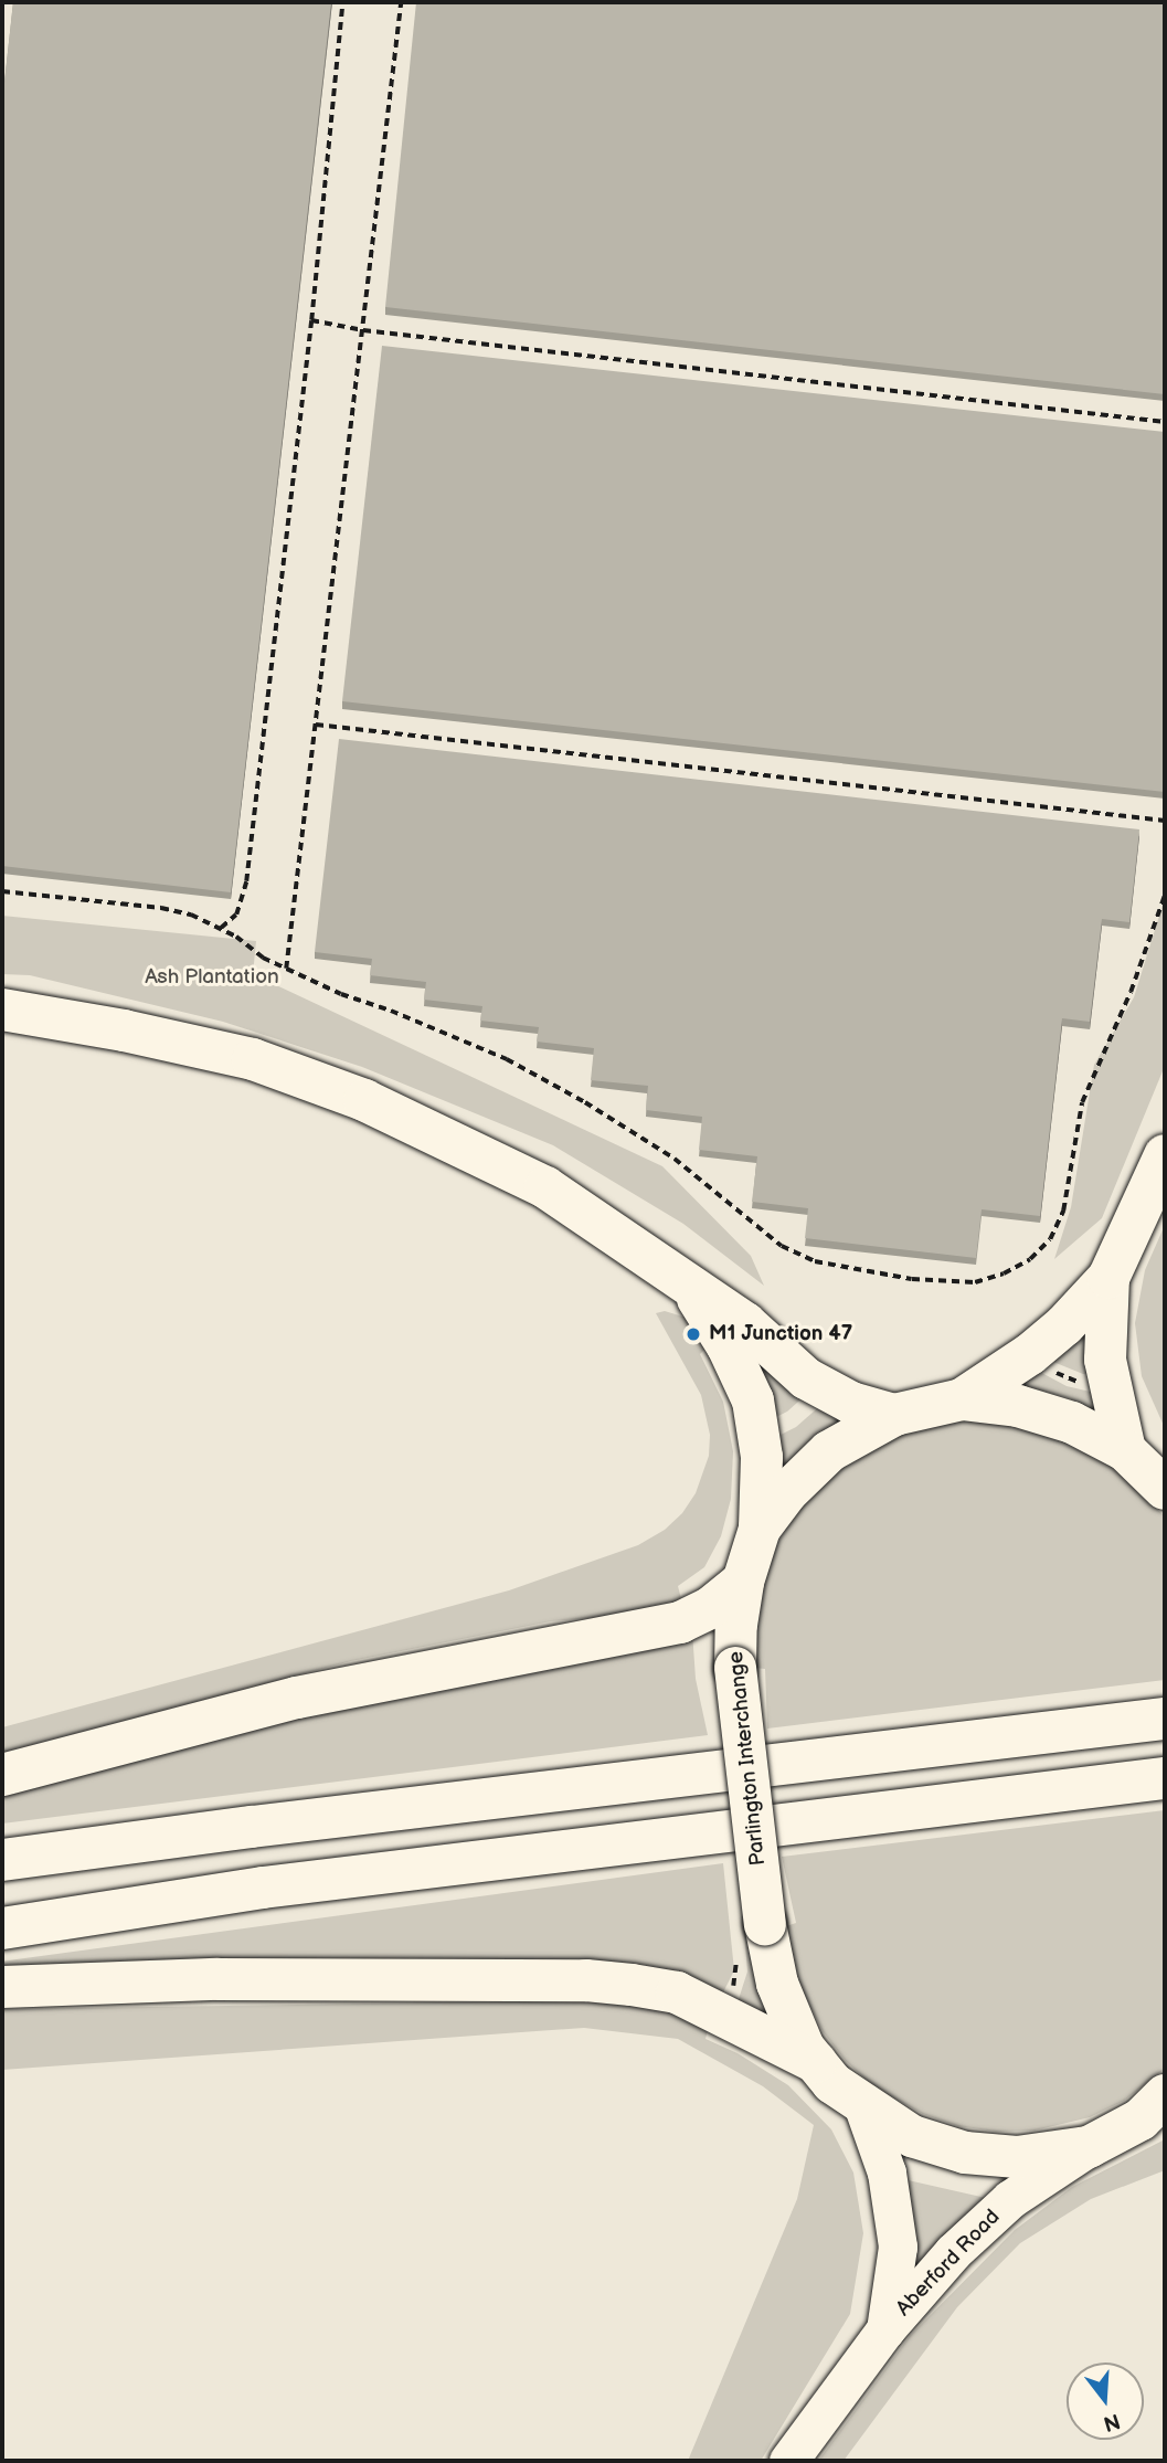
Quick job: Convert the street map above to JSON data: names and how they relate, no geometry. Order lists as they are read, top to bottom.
{
  "streets": {
    "main road": ["Parlington Interchange", "Aberford Road"]
  },
  "crossings": [
    ["Parlington Interchange", "Aberford Road"]
  ],
  "parks": ["Ash Plantation"],
  "places": ["M1 Junction 47"],
  "north": "bottom"
}
